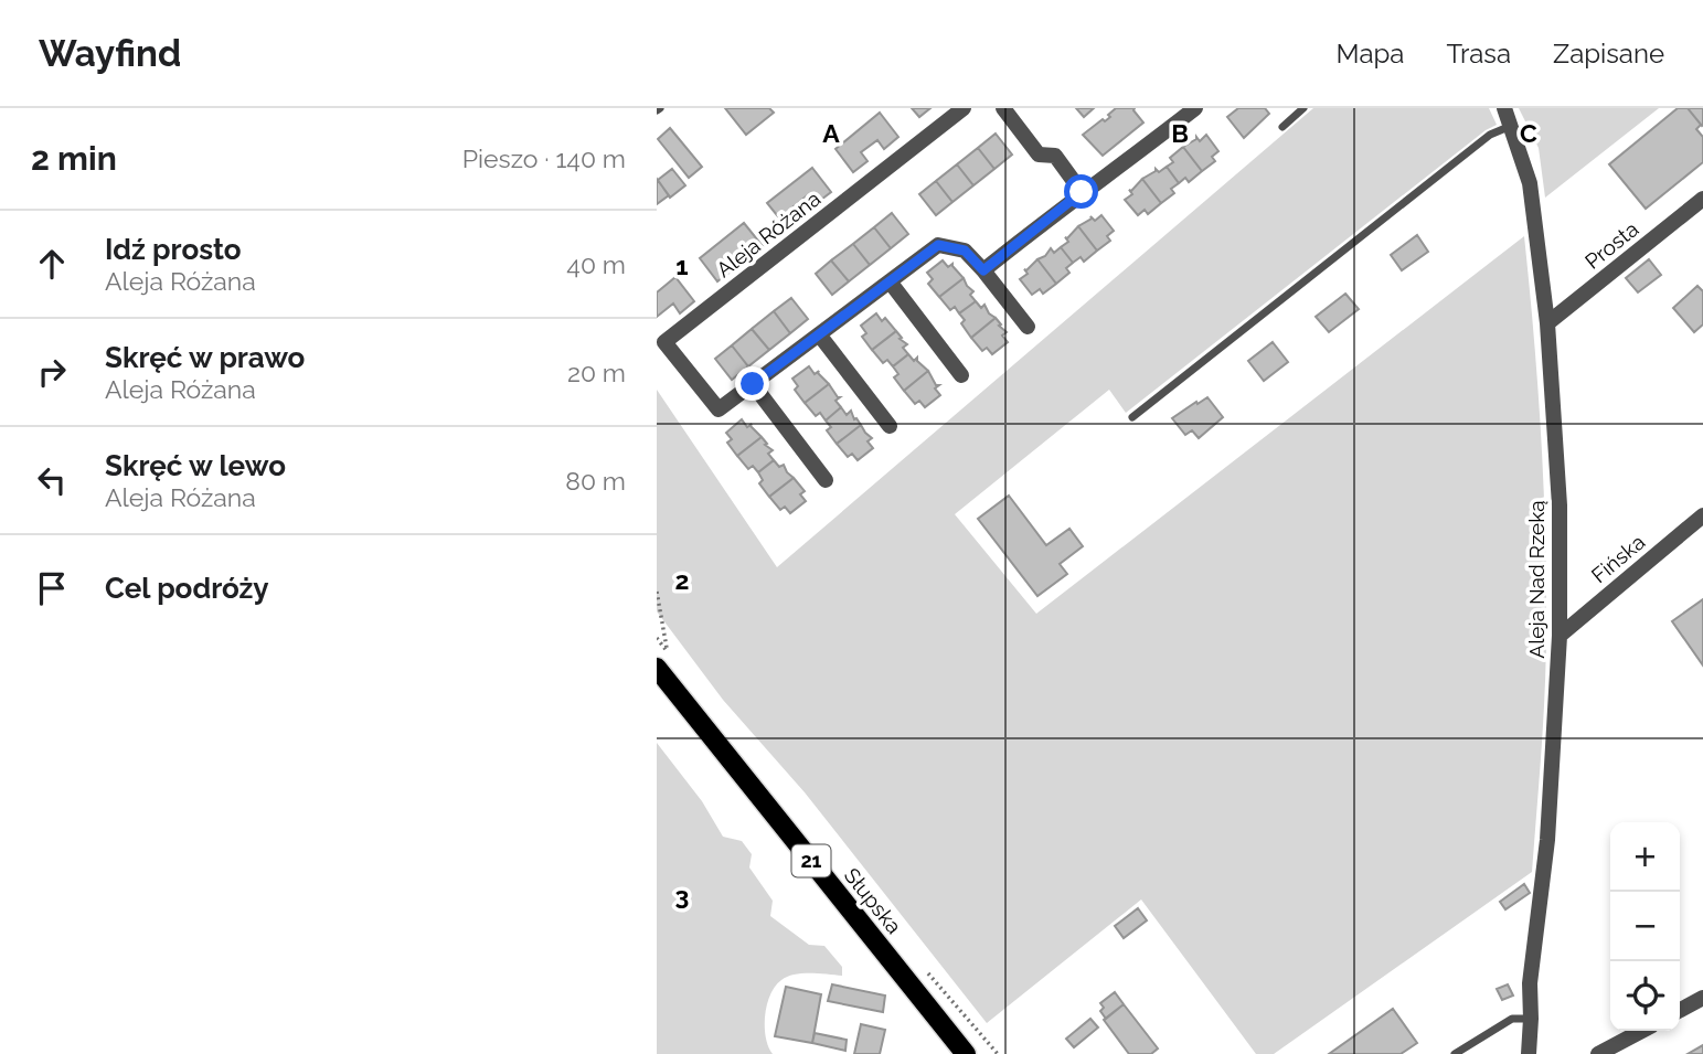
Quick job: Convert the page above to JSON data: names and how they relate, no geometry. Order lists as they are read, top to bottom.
{
  "streets": {
    "main road": ["21", "Słupska"],
    "street": [
      "Aleja Różana",
      "Prosta",
      "Fińska",
      "Aleja Nad Rzeką"
    ]
  },
  "crossings": [
    ["Prosta", "Aleja Nad Rzeką"],
    ["Fińska", "Aleja Nad Rzeką"]
  ],
  "page": {
    "header": "Wayfind",
    "nav": ["Mapa", "Trasa", "Zapisane"],
    "heading": ["2 min", "Pieszo · 140 m"],
    "list": [
      ["Idź prosto", "Aleja Różana", "40 m"],
      ["Skręć w prawo", "Aleja Różana", "20 m"],
      ["Skręć w lewo", "Aleja Różana", "80 m"],
      "Cel podróży"
    ],
    "map_buttons": ["+", "−"]
  },
  "grid": {
    "columns": ["A", "B", "C"],
    "rows": ["1", "2", "3"]
  }
}
